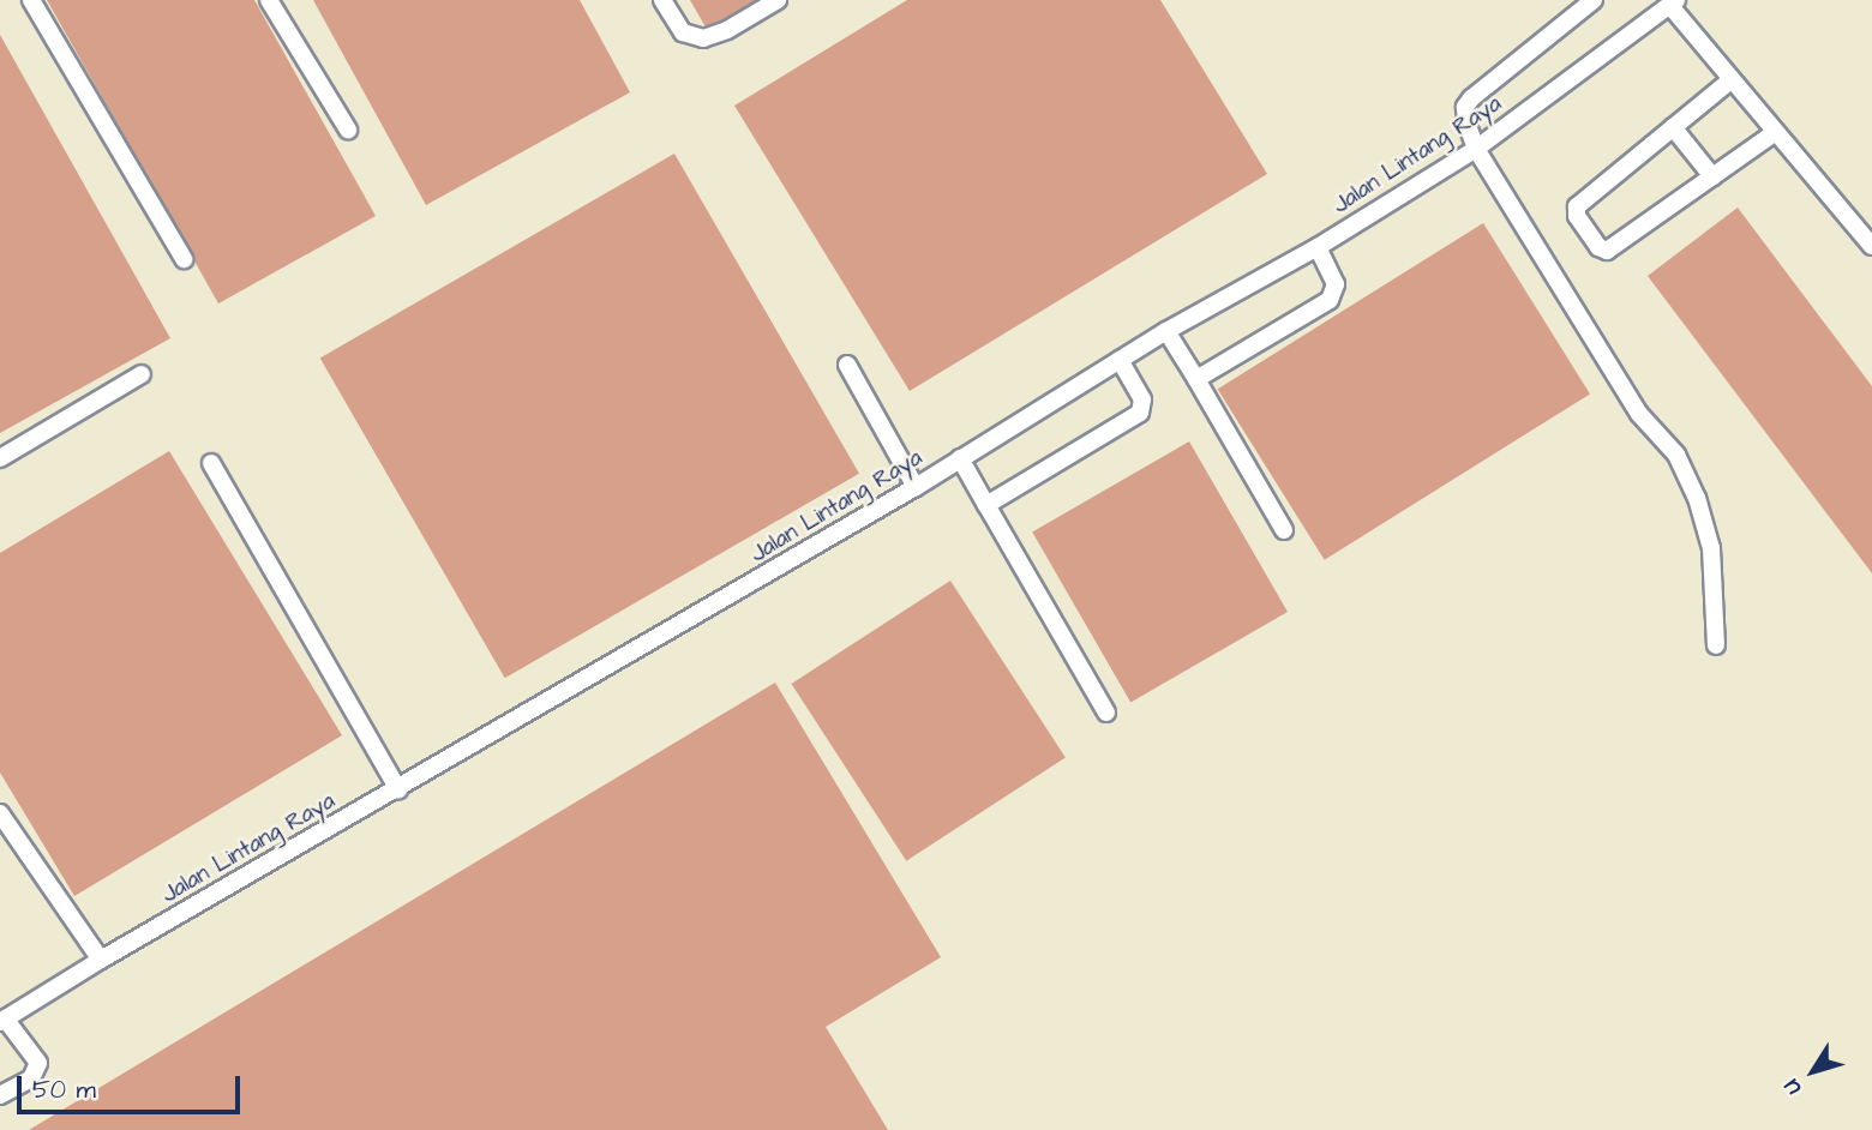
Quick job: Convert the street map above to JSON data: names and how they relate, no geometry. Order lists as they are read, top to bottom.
{
  "streets": {
    "lane": ["Jalan Lintang Raya"]
  },
  "scale_bar": "50 m",
  "north": "bottom left"
}
